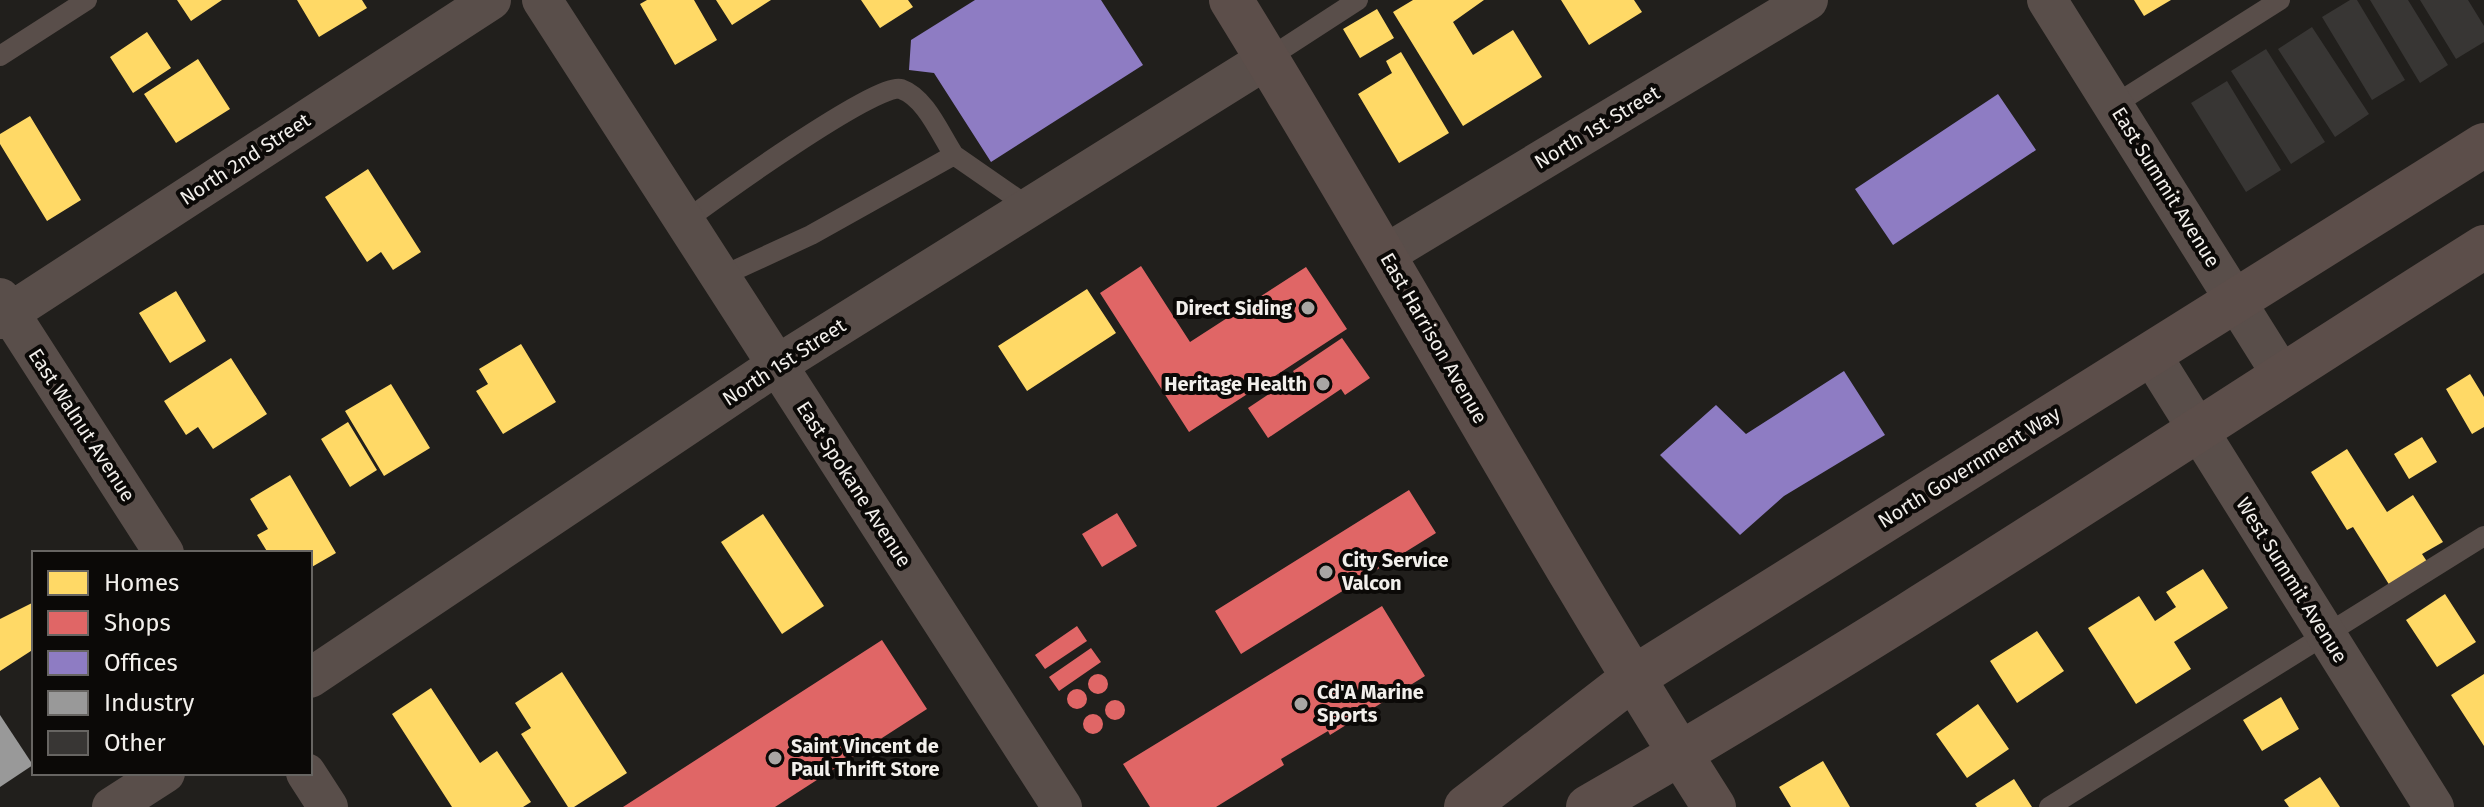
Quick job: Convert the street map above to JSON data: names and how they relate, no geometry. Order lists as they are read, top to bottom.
{
  "streets": {
    "main road": ["East Harrison Avenue", "North Government Way"],
    "street": [
      "North 1st Street",
      "North 2nd Street",
      "East Summit Avenue",
      "East Walnut Avenue",
      "East Spokane Avenue",
      "West Summit Avenue"
    ]
  },
  "crossings": [
    ["North 1st Street", "East Harrison Avenue"],
    ["North 1st Street", "East Spokane Avenue"],
    ["North 2nd Street", "East Walnut Avenue"],
    ["East Summit Avenue", "North Government Way"],
    ["East Harrison Avenue", "North Government Way"],
    ["North Government Way", "West Summit Avenue"]
  ],
  "places": [
    "Direct Siding",
    "Heritage Health",
    "City Service Valcon",
    "Cd'A Marine Sports",
    "Saint Vincent de Paul Thrift Store"
  ],
  "legend": [
    "Homes",
    "Shops",
    "Offices",
    "Industry",
    "Other"
  ]
}
